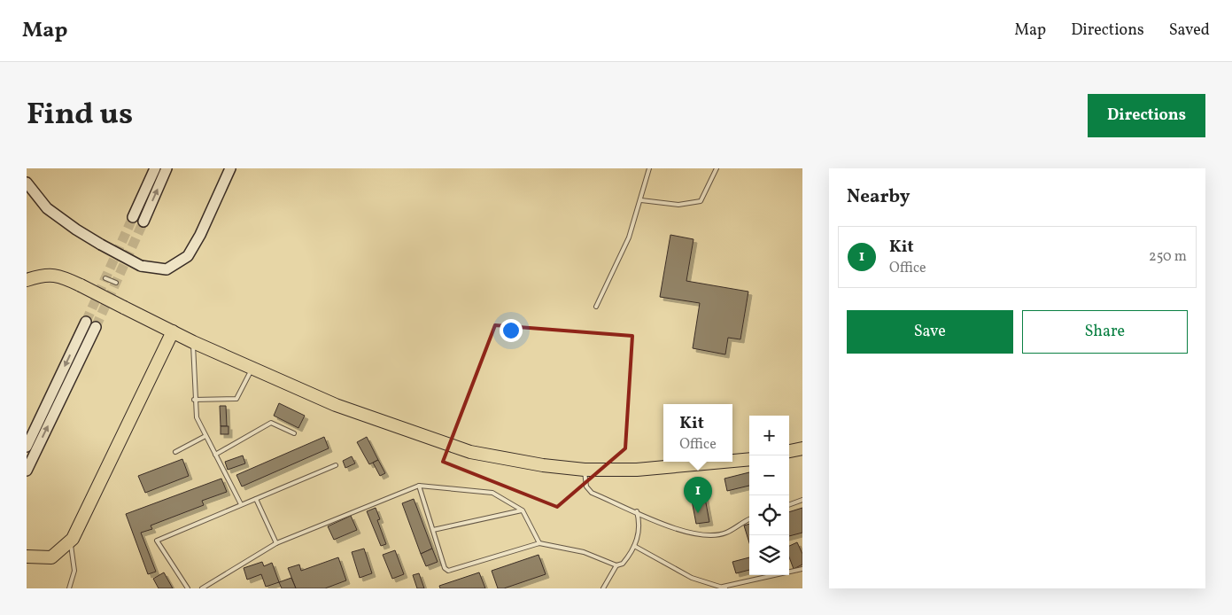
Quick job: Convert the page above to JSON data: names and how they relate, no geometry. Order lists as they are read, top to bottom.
{
  "page": {
    "header": "Map",
    "nav": ["Map", "Directions", "Saved"],
    "title": "Find us",
    "buttons": [
      "Directions",
      ["Save", "Share"]
    ],
    "heading": "Nearby",
    "list": [
      {
        "mark": "1",
        "name": "Kit",
        "note": "Office",
        "value": "250 m"
      }
    ],
    "popup": ["Kit", "Office"],
    "map_buttons": ["+", "−"],
    "pins": "1"
  }
}
